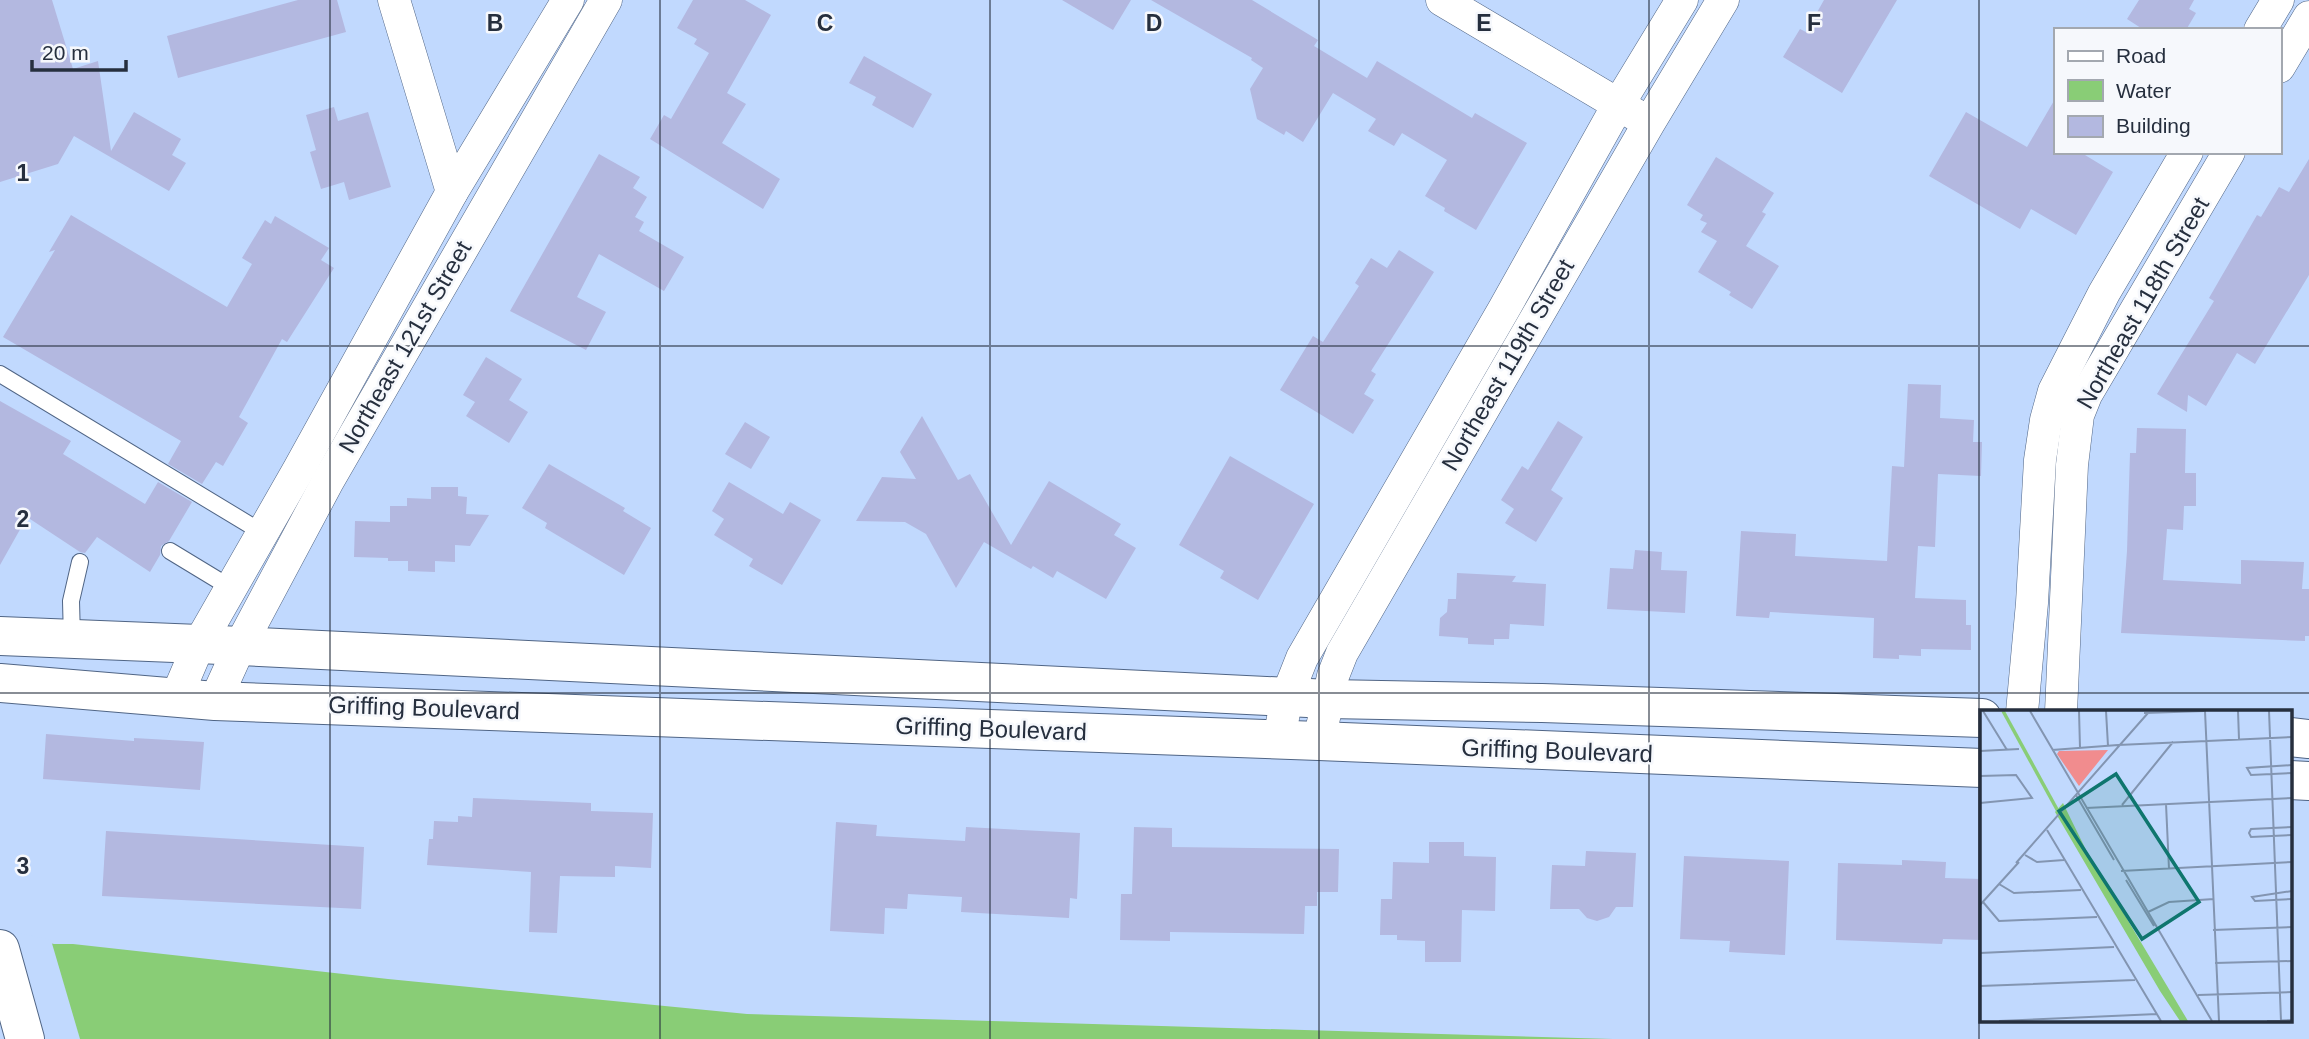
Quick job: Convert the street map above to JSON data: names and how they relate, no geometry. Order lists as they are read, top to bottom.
{
  "streets": {
    "street": [
      "Northeast 118th Street",
      "Northeast 121st Street",
      "Northeast 119th Street",
      "Griffing Boulevard"
    ]
  },
  "crossings": [
    ["Northeast 121st Street", "Griffing Boulevard"],
    ["Northeast 119th Street", "Griffing Boulevard"]
  ],
  "legend": ["Road", "Water", "Building"],
  "scale_bar": "20 m",
  "grid": {
    "columns": [
      "B",
      "C",
      "D",
      "E",
      "F"
    ],
    "rows": ["1", "2", "3"]
  }
}
